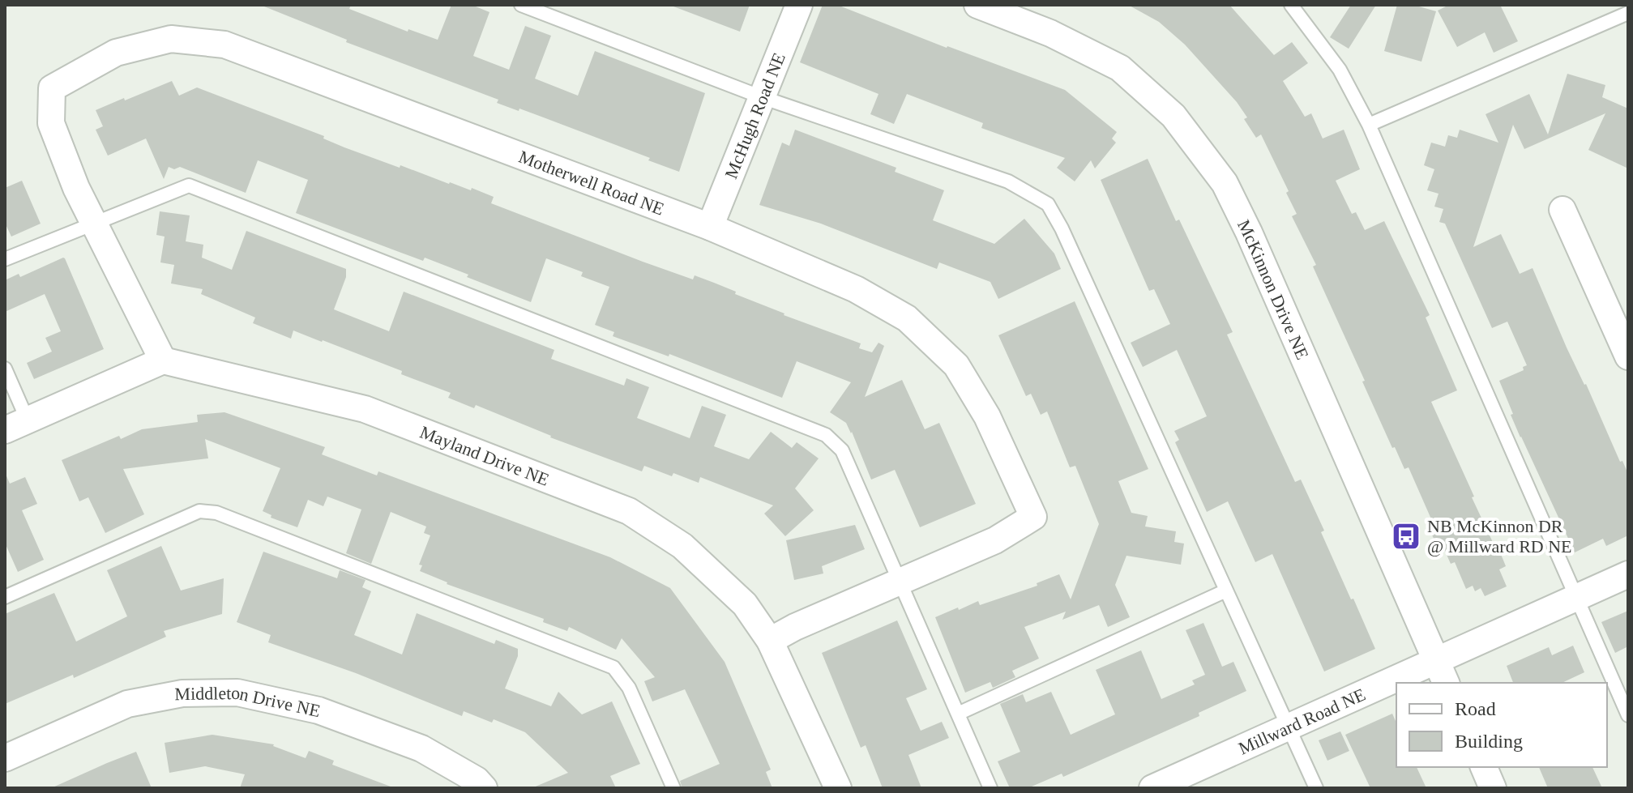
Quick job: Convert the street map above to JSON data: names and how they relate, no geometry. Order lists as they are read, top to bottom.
{
  "streets": {
    "street": [
      "McHugh Road NE",
      "Motherwell Road NE",
      "McKinnon Drive NE",
      "Mayland Drive NE",
      "Middleton Drive NE",
      "Millward Road NE"
    ]
  },
  "crossings": [
    ["McHugh Road NE", "Motherwell Road NE"],
    ["Motherwell Road NE", "Mayland Drive NE"],
    ["McKinnon Drive NE", "Millward Road NE"]
  ],
  "places": {
    "bus stop": ["NB McKinnon DR @ Millward RD NE"]
  },
  "legend": ["Road", "Building"]
}
